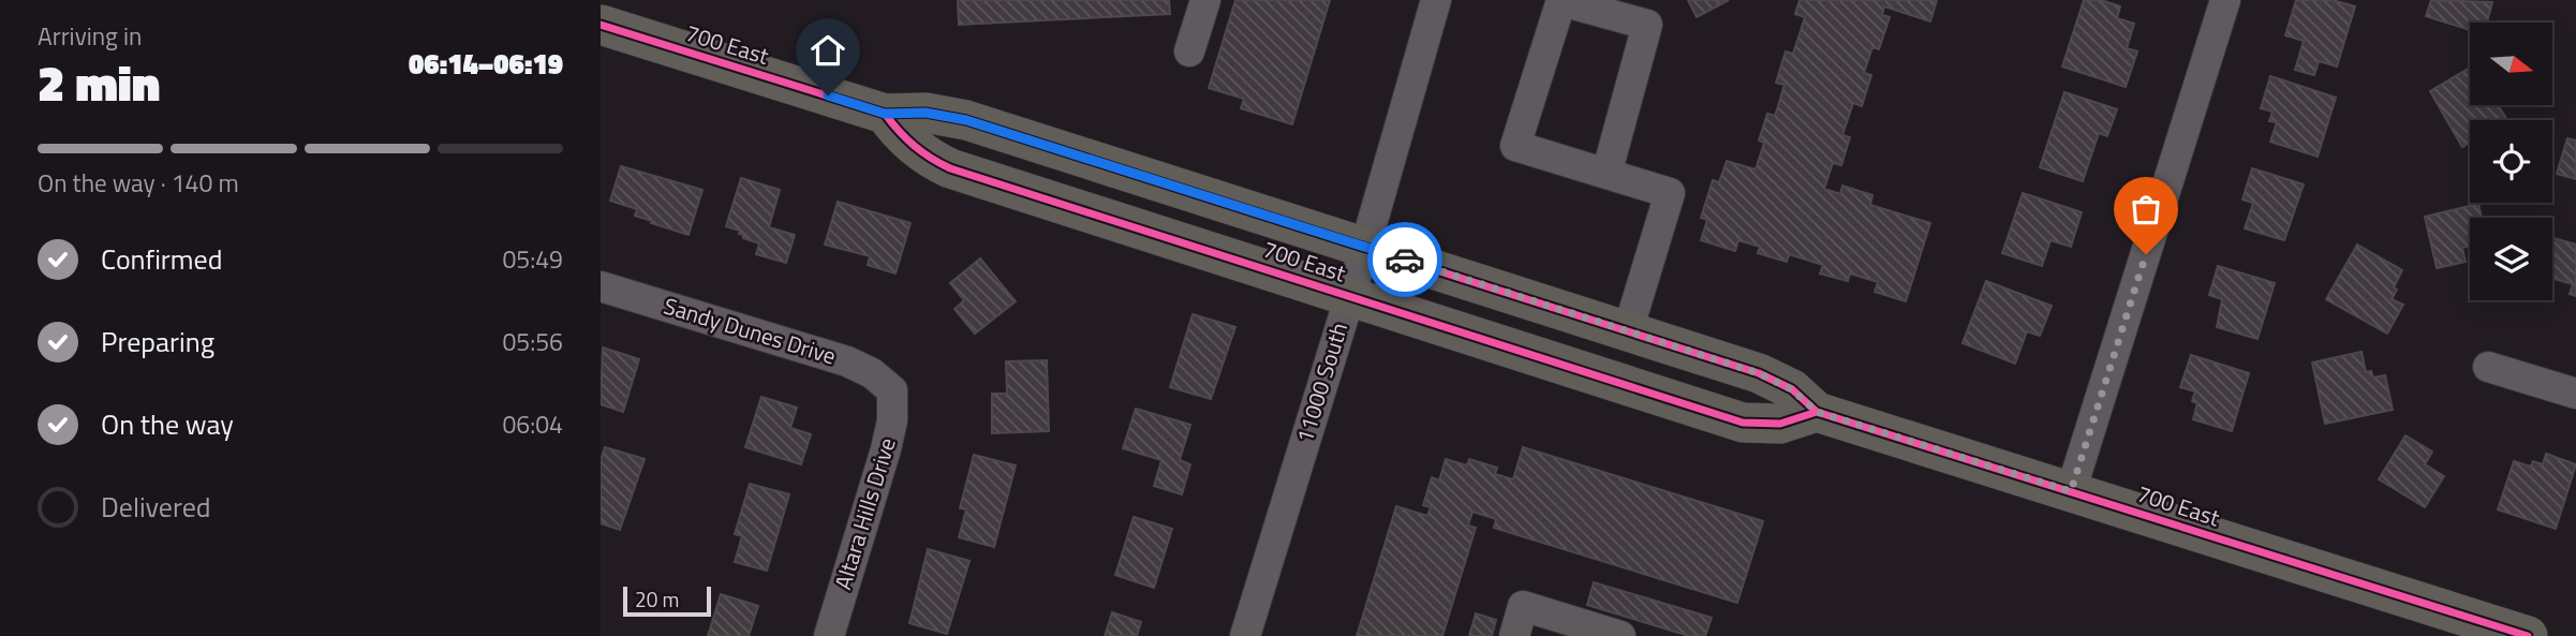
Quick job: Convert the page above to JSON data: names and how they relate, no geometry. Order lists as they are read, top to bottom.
{
  "streets": {
    "main road": ["700 East"],
    "street": ["Sandy Dunes Drive", "11000 South", "Altara Hills Drive"]
  },
  "crossings": [
    ["700 East", "11000 South"],
    ["Sandy Dunes Drive", "Altara Hills Drive"]
  ],
  "scale_bar": "20 m",
  "north": "right",
  "page": {
    "heading": ["2 min", "Arriving in", "06:14–06:19"],
    "bar": "On the way · 140 m",
    "list": [
      ["Confirmed", "05:49"],
      ["Preparing", "05:56"],
      ["On the way", "06:04"],
      "Delivered"
    ],
    "scale": "20 m"
  }
}
